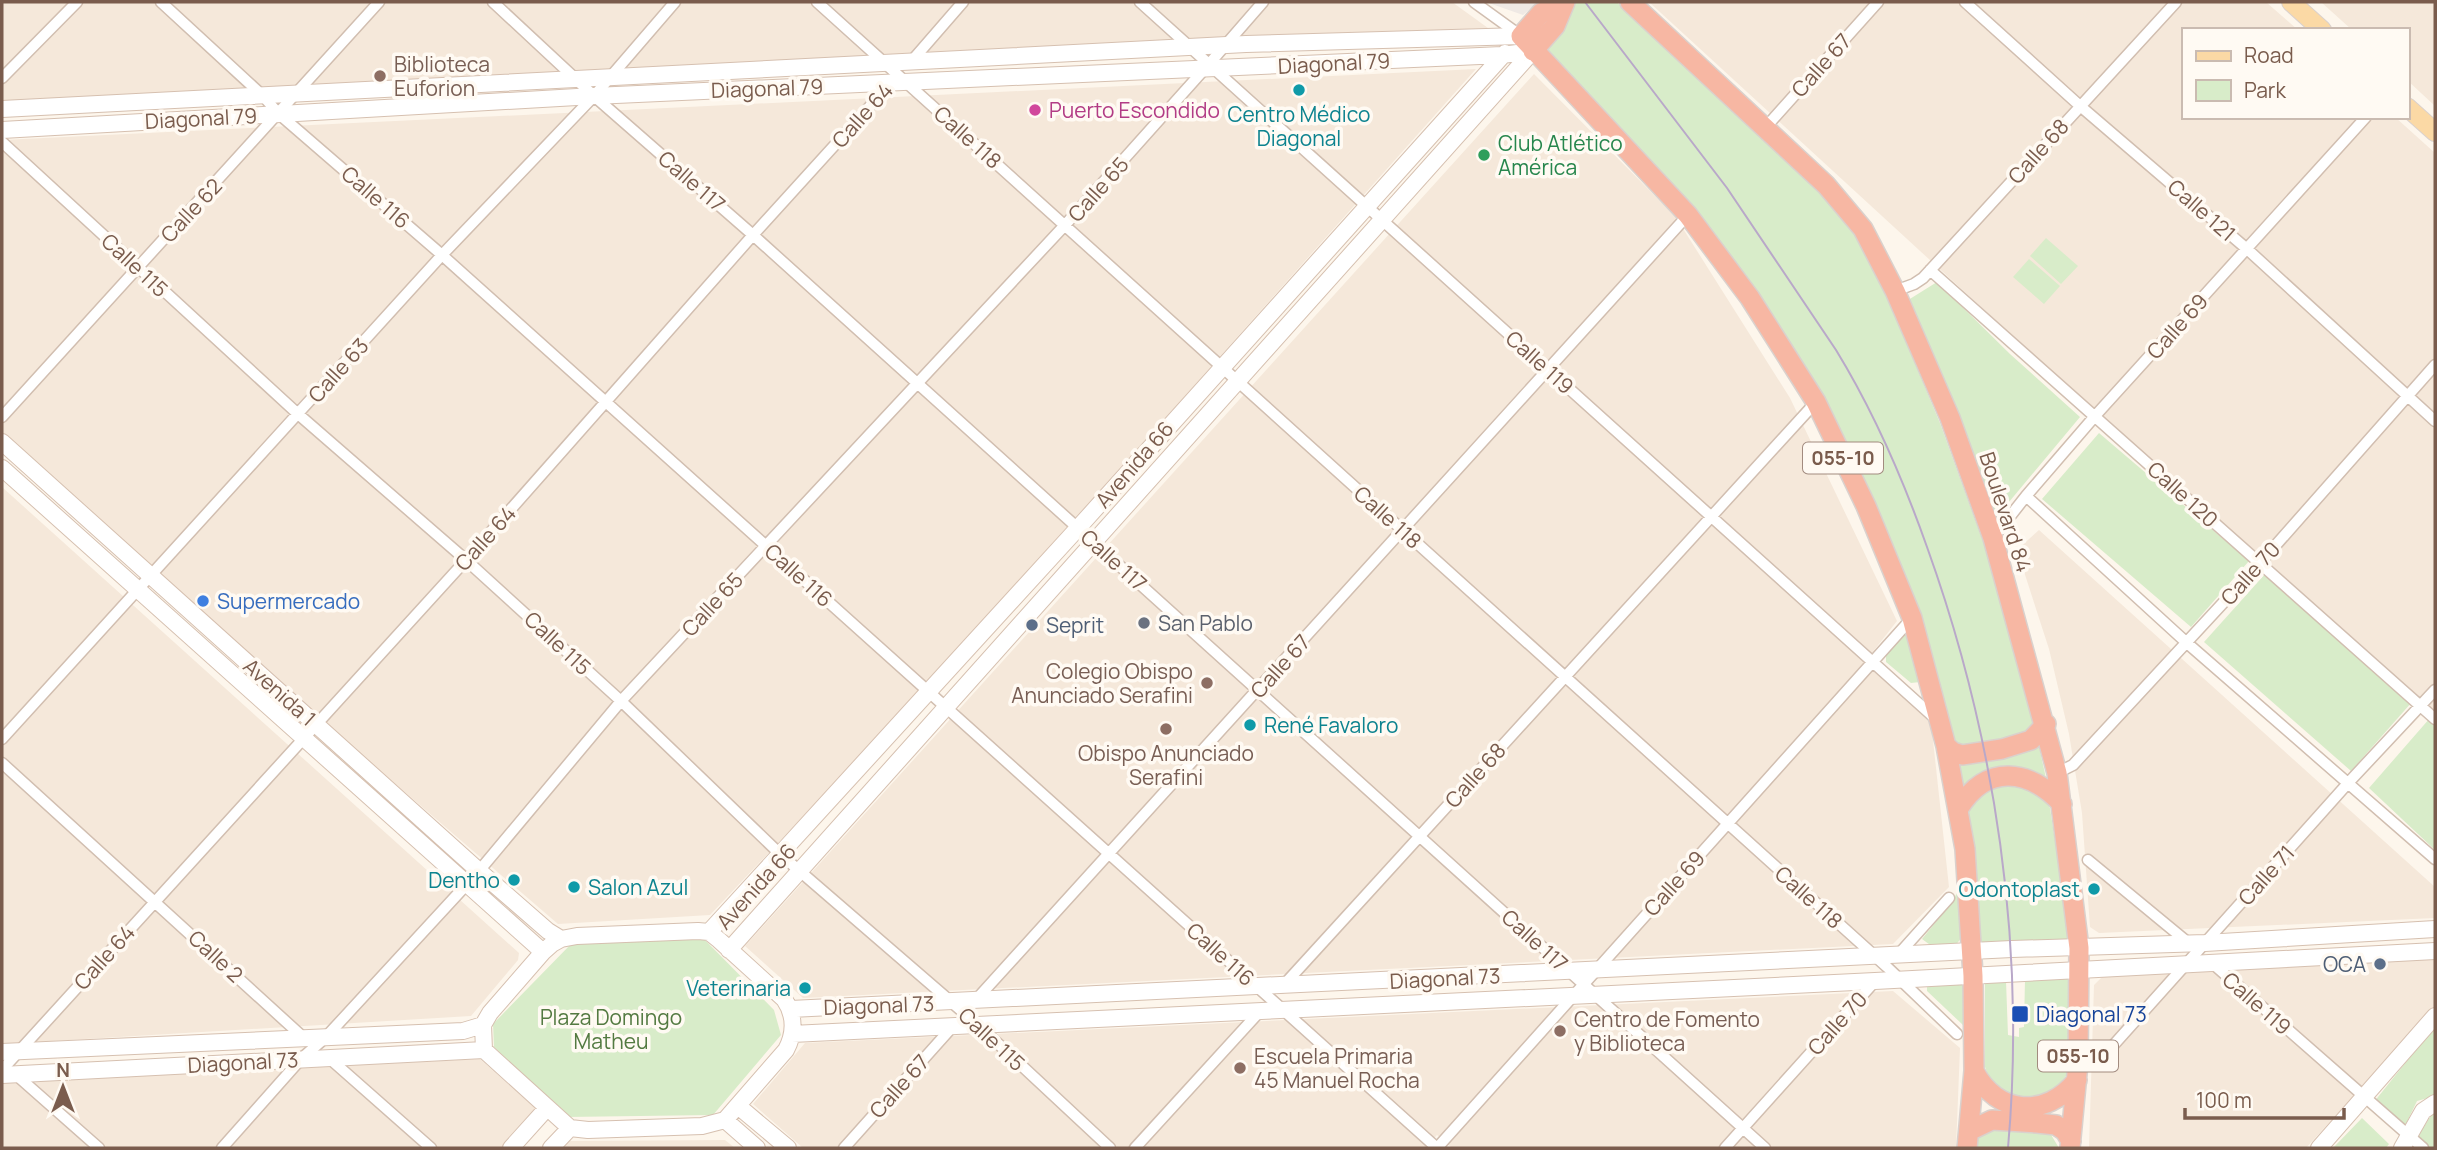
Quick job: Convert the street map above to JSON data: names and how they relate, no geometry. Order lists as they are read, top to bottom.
{
  "streets": {
    "highway": ["055-10", "Avenida 66", "Boulevard 84"],
    "main road": ["Diagonal 79", "Avenida 1", "Diagonal 73"],
    "street": [
      "Calle 67",
      "Calle 64",
      "Calle 118",
      "Calle 68",
      "Calle 117",
      "Calle 65",
      "Calle 116",
      "Calle 62",
      "Calle 121",
      "Calle 115",
      "Calle 69",
      "Calle 119",
      "Calle 63",
      "Calle 120",
      "Calle 70",
      "Calle 71",
      "Calle 2"
    ]
  },
  "crossings": [
    ["Diagonal 79", "Calle 64"],
    ["Diagonal 79", "Calle 118"],
    ["Diagonal 79", "Calle 117"],
    ["Diagonal 79", "Calle 65"],
    ["Diagonal 79", "Calle 116"],
    ["Diagonal 79", "Calle 62"],
    ["Diagonal 79", "Calle 119"],
    ["Diagonal 79", "Calle 63"],
    ["Diagonal 79", "055-10"],
    ["Diagonal 79", "Avenida 66"],
    ["Calle 67", "Calle 118"],
    ["Calle 67", "Calle 117"],
    ["Calle 67", "Calle 116"],
    ["Calle 67", "Calle 115"],
    ["Calle 67", "Calle 119"],
    ["Calle 67", "055-10"],
    ["Calle 67", "Boulevard 84"],
    ["Calle 67", "Diagonal 73"],
    ["Calle 64", "Calle 118"],
    ["Calle 64", "Calle 117"],
    ["Calle 64", "Calle 116"],
    ["Calle 64", "Calle 115"],
    ["Calle 64", "Avenida 1"],
    ["Calle 64", "Calle 2"],
    ["Calle 64", "Diagonal 73"],
    ["Calle 118", "Calle 68"],
    ["Calle 118", "Calle 65"],
    ["Calle 118", "Calle 69"],
    ["Calle 118", "Avenida 66"],
    ["Calle 118", "Calle 70"],
    ["Calle 118", "Diagonal 73"],
    ["Calle 68", "Calle 117"],
    ["Calle 68", "Calle 116"],
    ["Calle 68", "Calle 121"],
    ["Calle 68", "Calle 119"],
    ["Calle 68", "055-10"],
    ["Calle 68", "Calle 120"],
    ["Calle 68", "Boulevard 84"],
    ["Calle 68", "Diagonal 73"],
    ["Calle 117", "Calle 65"],
    ["Calle 117", "Calle 69"],
    ["Calle 117", "Calle 63"],
    ["Calle 117", "Avenida 66"],
    ["Calle 117", "Calle 70"],
    ["Calle 117", "Diagonal 73"],
    ["Calle 65", "Calle 116"],
    ["Calle 65", "Calle 115"],
    ["Calle 65", "Calle 119"],
    ["Calle 65", "Avenida 1"],
    ["Calle 65", "Calle 2"],
    ["Calle 65", "Diagonal 73"],
    ["Calle 116", "Calle 62"],
    ["Calle 116", "Calle 69"],
    ["Calle 116", "Calle 63"],
    ["Calle 116", "Avenida 66"],
    ["Calle 116", "Diagonal 73"],
    ["Calle 62", "Calle 115"],
    ["Calle 121", "Calle 69"],
    ["Calle 121", "Calle 70"],
    ["Calle 115", "Calle 63"],
    ["Calle 115", "Avenida 66"],
    ["Calle 115", "Diagonal 73"],
    ["Calle 69", "Calle 119"],
    ["Calle 69", "055-10"],
    ["Calle 69", "Calle 120"],
    ["Calle 69", "Boulevard 84"],
    ["Calle 69", "Diagonal 73"],
    ["Calle 119", "055-10"],
    ["Calle 119", "Avenida 66"],
    ["Calle 119", "Calle 71"],
    ["Calle 119", "Diagonal 73"],
    ["Calle 63", "Avenida 1"],
    ["055-10", "Avenida 66"],
    ["055-10", "Diagonal 73"],
    ["Calle 120", "Calle 70"],
    ["Calle 120", "Calle 71"],
    ["Boulevard 84", "Calle 70"],
    ["Boulevard 84", "Diagonal 73"],
    ["Calle 70", "Diagonal 73"],
    ["Calle 71", "Diagonal 73"],
    ["Calle 2", "Diagonal 73"]
  ],
  "parks": ["Plaza Domingo Matheu"],
  "places": {
    "other": [
      "Biblioteca Euforion",
      "Centro Médico Diagonal",
      "Puerto Escondido",
      "Club Atlético América",
      "Supermercado",
      "San Pablo",
      "Seprit",
      "Colegio Obispo Anunciado Serafini",
      "René Favaloro",
      "Obispo Anunciado Serafini",
      "Dentho",
      "Salon Azul",
      "Odontoplast",
      "OCA",
      "Veterinaria",
      "Centro de Fomento y Biblioteca",
      "Escuela Primaria 45 Manuel Rocha"
    ],
    "transit": ["Diagonal 73"]
  },
  "legend": ["Road", "Park"],
  "scale_bar": "100 m",
  "north": "top"
}
